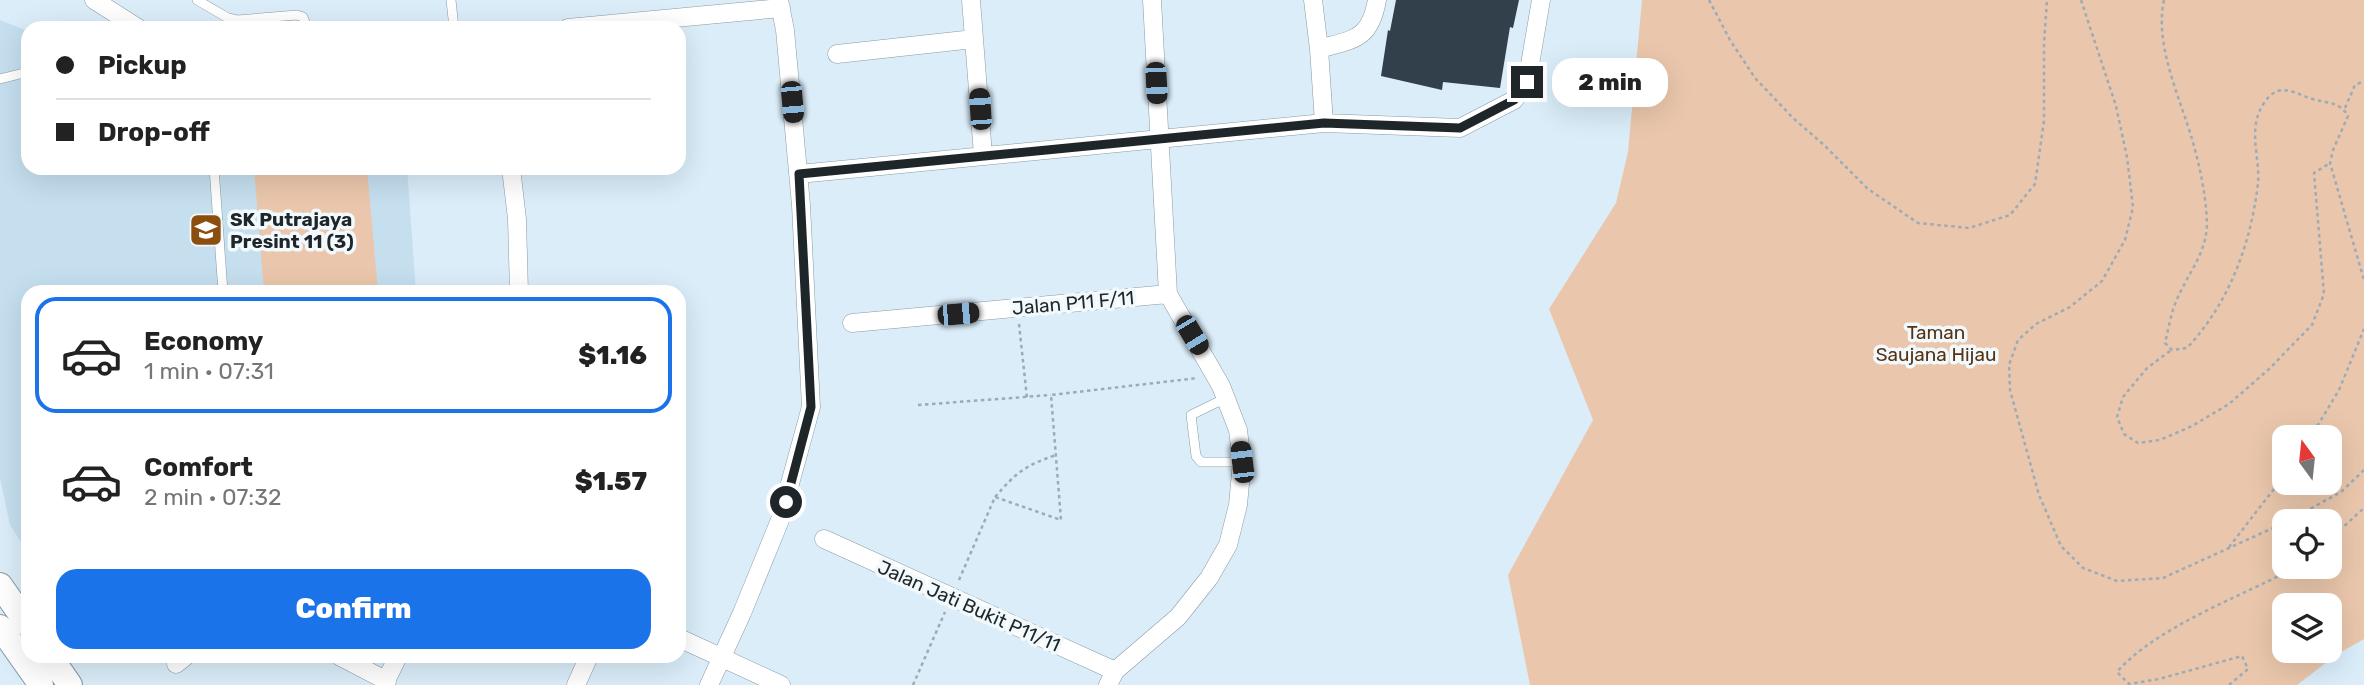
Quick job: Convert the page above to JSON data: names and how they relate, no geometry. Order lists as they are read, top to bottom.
{
  "streets": {
    "street": ["Jalan P11 F/11", "Jalan Jati Bukit P11/11"]
  },
  "parks": ["Taman Saujana Hijau"],
  "places": {
    "school or university": ["SK Putrajaya Presint 11 (3)"]
  },
  "north": "top",
  "page": {
    "banner": ["Pickup", "Drop-off"],
    "bubble": "2 min",
    "list": [
      {
        "name": "Economy",
        "note": "1 min · 07:31",
        "value": "$1.16"
      },
      {
        "name": "Comfort",
        "note": "2 min · 07:32",
        "value": "$1.57"
      }
    ],
    "buttons": "Confirm"
  }
}
